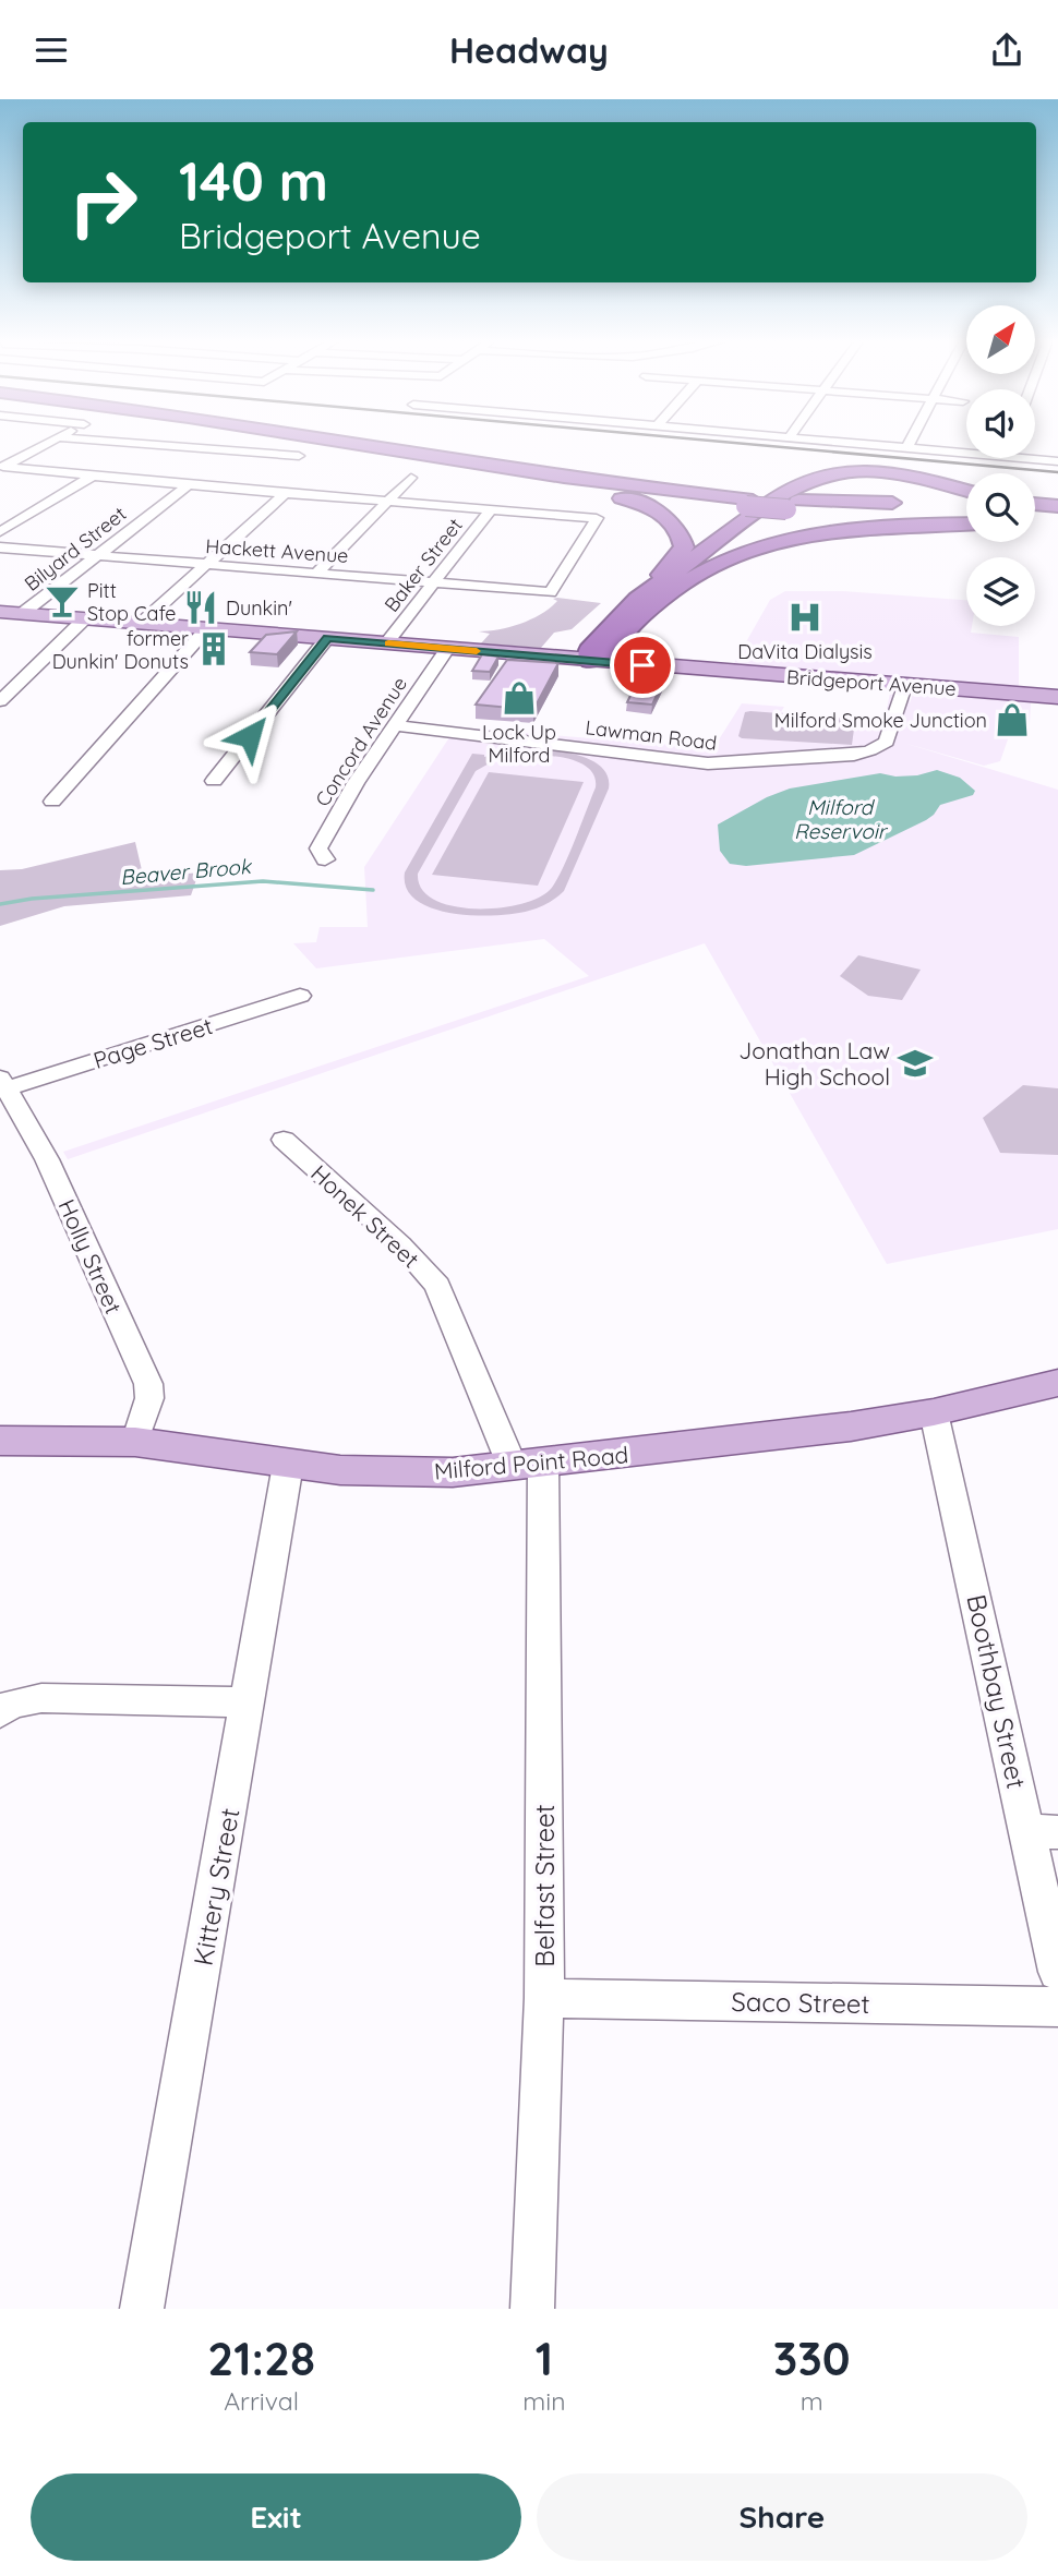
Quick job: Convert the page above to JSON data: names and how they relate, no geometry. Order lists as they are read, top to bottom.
{
  "streets": {
    "main road": ["Bridgeport Avenue", "Milford Point Road"],
    "street": [
      "Bilyard Street",
      "Hackett Avenue",
      "Baker Street",
      "Lawman Road",
      "Concord Avenue",
      "Page Street",
      "Honek Street",
      "Holly Street",
      "Boothbay Street",
      "Belfast Street",
      "Kittery Street",
      "Saco Street"
    ]
  },
  "crossings": [
    ["Bilyard Street", "Hackett Avenue"],
    ["Bilyard Street", "Bridgeport Avenue"],
    ["Hackett Avenue", "Baker Street"],
    ["Baker Street", "Bridgeport Avenue"],
    ["Bridgeport Avenue", "Lawman Road"],
    ["Bridgeport Avenue", "Concord Avenue"],
    ["Lawman Road", "Concord Avenue"],
    ["Page Street", "Holly Street"],
    ["Honek Street", "Milford Point Road"],
    ["Honek Street", "Belfast Street"],
    ["Holly Street", "Milford Point Road"],
    ["Milford Point Road", "Boothbay Street"],
    ["Milford Point Road", "Belfast Street"],
    ["Milford Point Road", "Kittery Street"],
    ["Belfast Street", "Saco Street"]
  ],
  "water": ["Milford Reservoir", "Beaver Brook"],
  "places": {
    "bar": ["Pitt Stop Cafe"],
    "restaurant": ["Dunkin'"],
    "hospital": ["DaVita Dialysis"],
    "building": ["former Dunkin' Donuts"],
    "shop": ["Lock Up Milford", "Milford Smoke Junction"],
    "school or university": ["Jonathan Law High School"]
  },
  "north": "top right",
  "page": {
    "header": "Headway",
    "turn": ["140 m", "Bridgeport Avenue"],
    "eta": [
      "21:28",
      "Arrival",
      "1",
      "min",
      "330",
      "m"
    ],
    "buttons": ["Exit", "Share"]
  }
}
